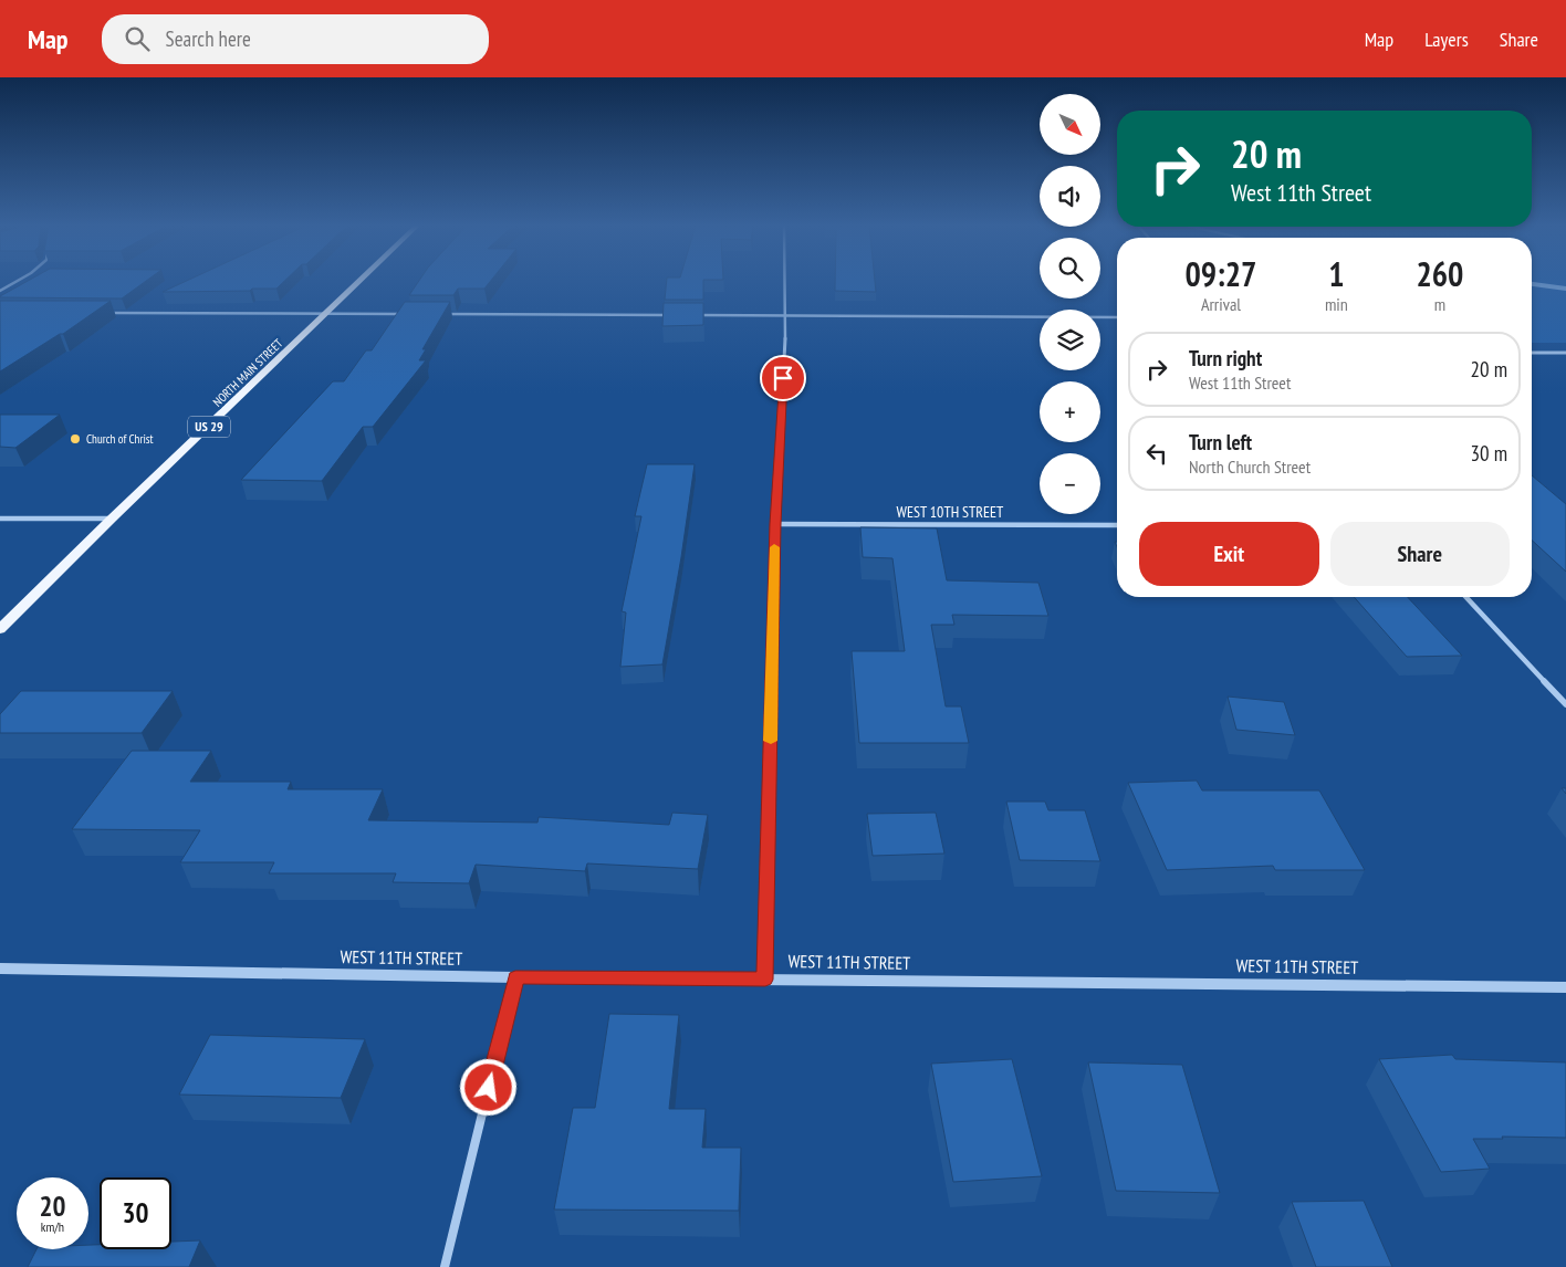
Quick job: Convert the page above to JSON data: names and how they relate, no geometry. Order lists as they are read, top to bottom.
{
  "streets": {
    "main road": ["NORTH MAIN STREET", "US 29"],
    "street": ["WEST 10TH STREET", "WEST 11TH STREET"]
  },
  "places": ["Church of Christ"],
  "north": "bottom right",
  "page": {
    "header": "Map",
    "search": "Search here",
    "nav": ["Map", "Layers", "Share"],
    "map_buttons": ["+", "−"],
    "turn": ["20 m", "West 11th Street"],
    "eta": [
      "09:27",
      "Arrival",
      "1",
      "min",
      "260",
      "m"
    ],
    "list": [
      {
        "name": "Turn right",
        "note": "West 11th Street",
        "value": "20 m"
      },
      {
        "name": "Turn left",
        "note": "North Church Street",
        "value": "30 m"
      }
    ],
    "buttons": ["Exit", "Share"],
    "speed": "20 km/h",
    "limit": "30"
  }
}
